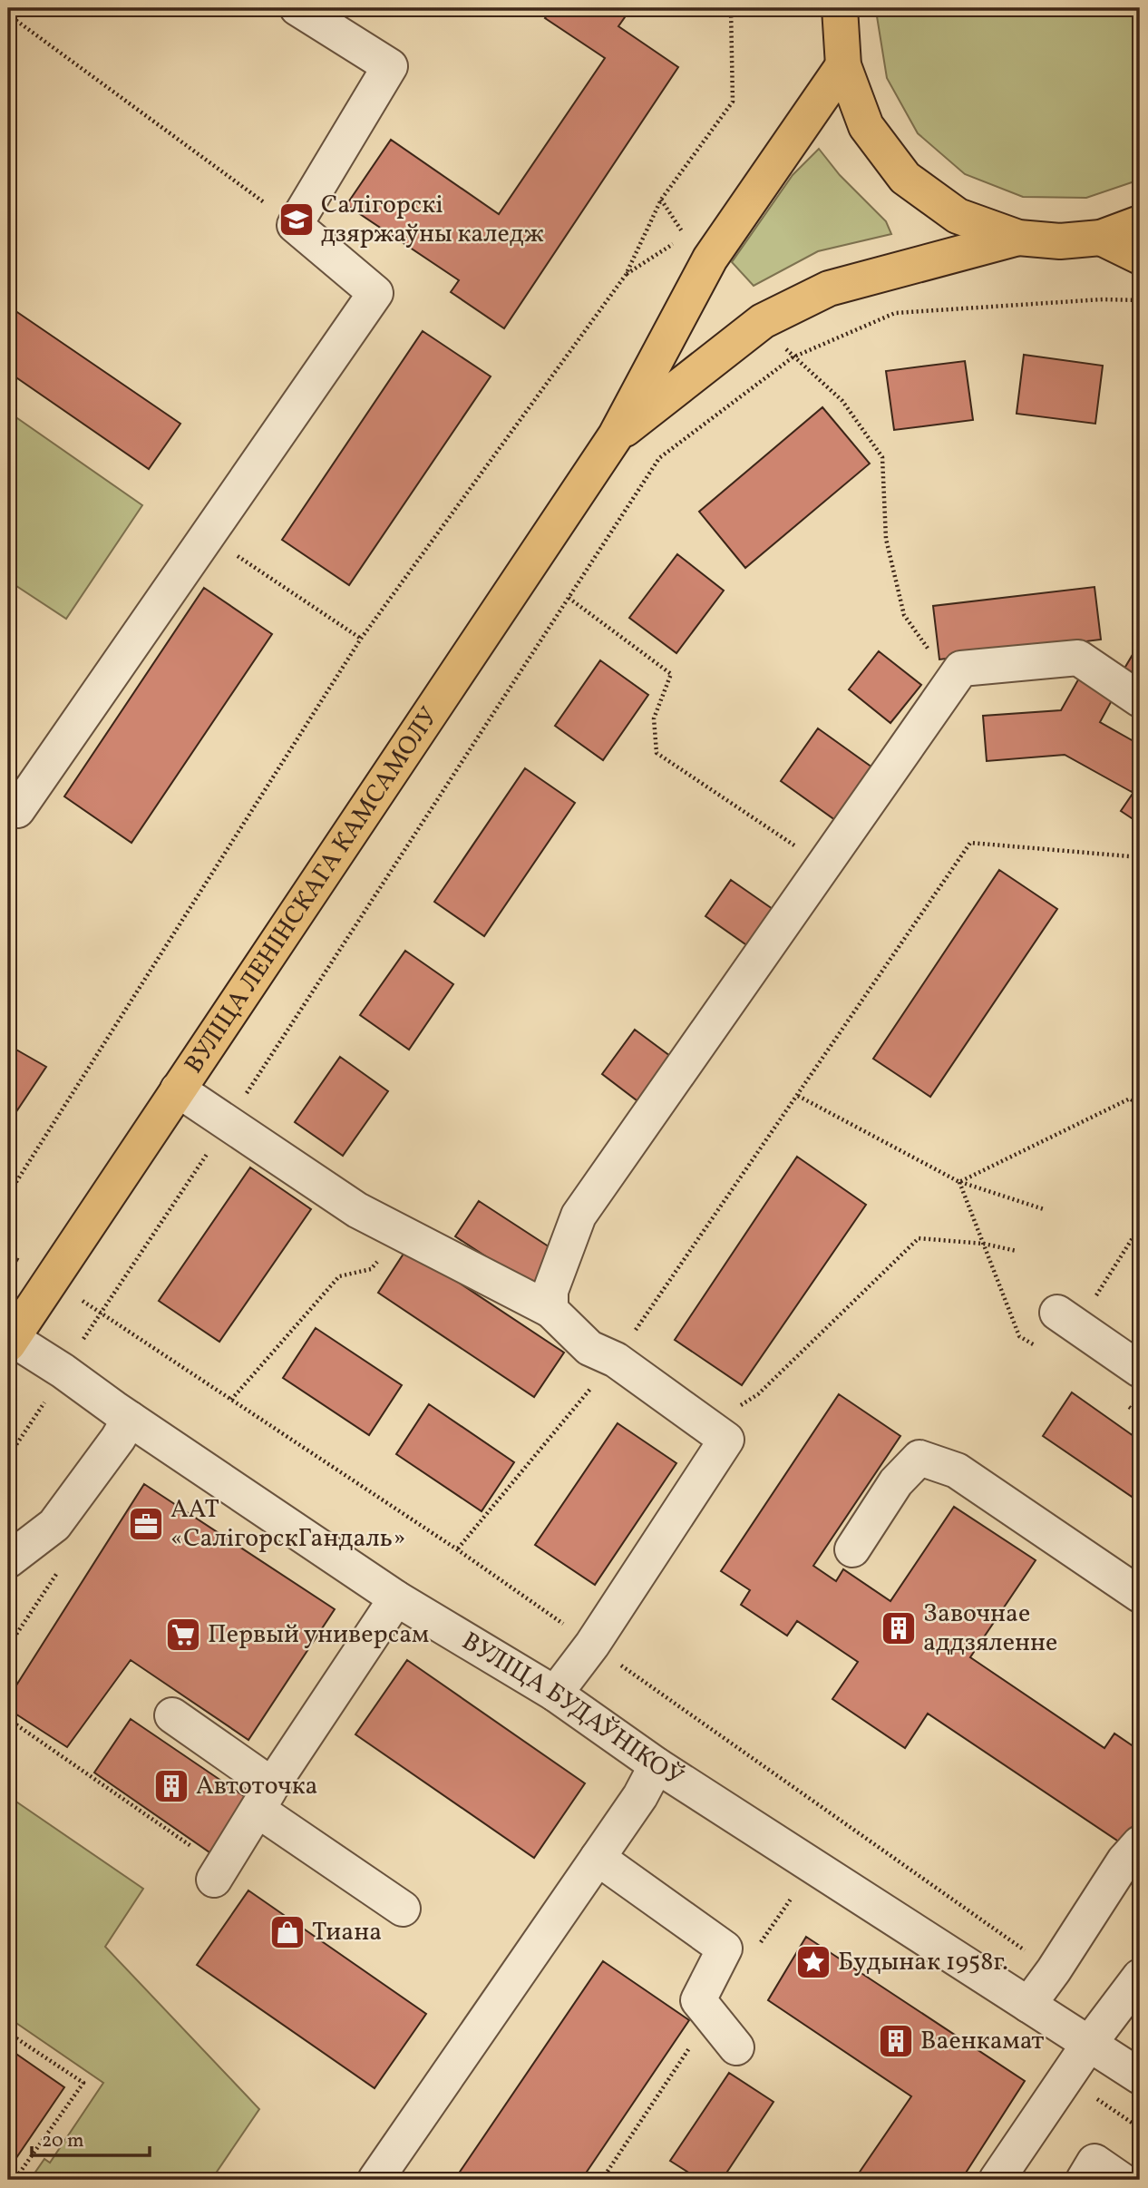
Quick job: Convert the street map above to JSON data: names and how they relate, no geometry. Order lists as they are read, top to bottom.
{
  "streets": {
    "main road": ["ВУЛІЦА ЛЕНІНСКАГА КАМСАМОЛУ"],
    "street": ["ВУЛІЦА БУДАЎНІКОЎ"]
  },
  "crossings": [
    ["ВУЛІЦА ЛЕНІНСКАГА КАМСАМОЛУ", "ВУЛІЦА БУДАЎНІКОЎ"]
  ],
  "places": {
    "school or university": ["Салігорскі дзяржаўны каледж"],
    "office": ["ААТ «СалігорскГандаль»"],
    "building": ["Завочнае аддзяленне", "Автоточка", "Ваенкамат"],
    "supermarket": ["Первый универсам"],
    "shop": ["Тиана"],
    "place": ["Будынак 1958г."]
  },
  "scale_bar": "20 m"
}
